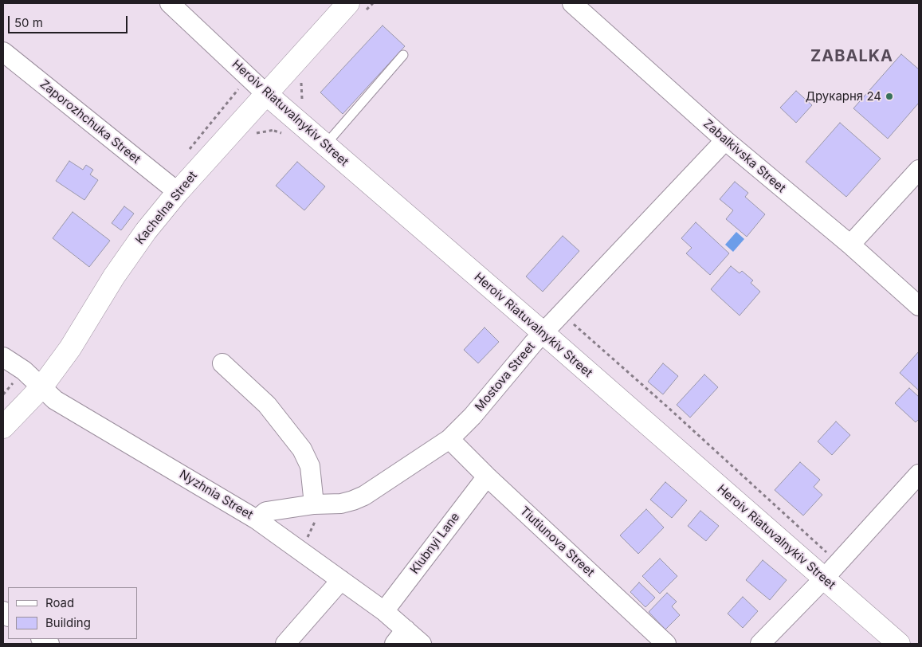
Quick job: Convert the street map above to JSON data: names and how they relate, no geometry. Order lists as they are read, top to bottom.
{
  "streets": {
    "street": [
      "Heroiv Riatuvalnykiv Street",
      "Zaporozhchuka Street",
      "Zabalkivska Street",
      "Kachelna Street",
      "Mostova Street",
      "Nyzhnia Street",
      "Tiutiunova Street",
      "Klubnyi Lane"
    ]
  },
  "crossings": [
    ["Heroiv Riatuvalnykiv Street", "Kachelna Street"],
    ["Heroiv Riatuvalnykiv Street", "Mostova Street"],
    ["Zaporozhchuka Street", "Kachelna Street"],
    ["Zabalkivska Street", "Mostova Street"],
    ["Kachelna Street", "Nyzhnia Street"],
    ["Mostova Street", "Nyzhnia Street"],
    ["Mostova Street", "Tiutiunova Street"],
    ["Nyzhnia Street", "Klubnyi Lane"],
    ["Tiutiunova Street", "Klubnyi Lane"]
  ],
  "districts": ["ZABALKA"],
  "places": ["Друкарня 24"],
  "legend": ["Road", "Building"],
  "scale_bar": "50 m"
}
